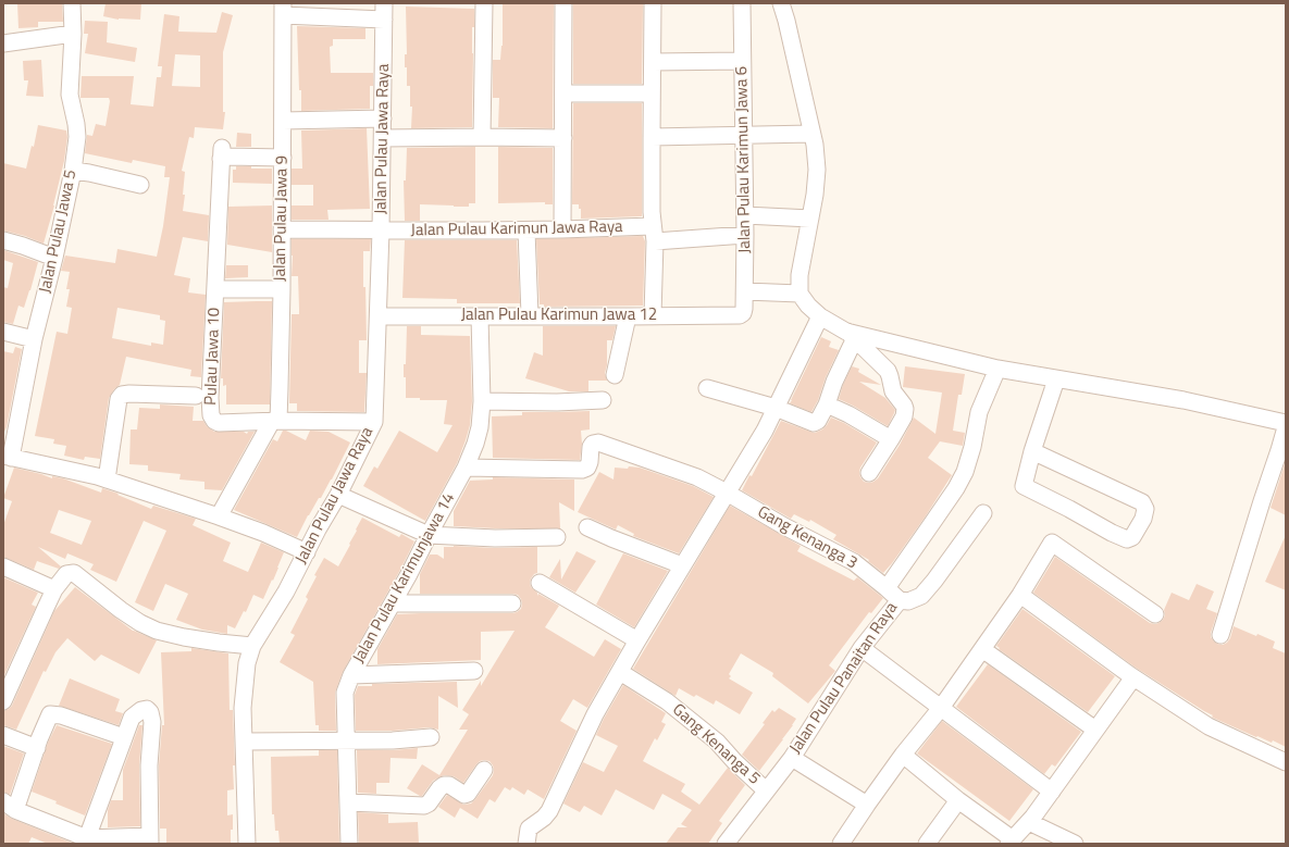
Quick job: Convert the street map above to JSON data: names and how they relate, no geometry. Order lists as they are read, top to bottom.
{
  "streets": {
    "street": [
      "Jalan Pulau Jawa Raya",
      "Jalan Pulau Karimun Jawa 6",
      "Jalan Pulau Jawa 9",
      "Jalan Pulau Karimun Jawa Raya",
      "Jalan Pulau Jawa 5",
      "Jalan Pulau Karimun Jawa 12",
      "Pulau Jawa 10",
      "Gang Kenanga 3",
      "Jalan Pulau Karimunjawa 14",
      "Jalan Pulau Panaitan Raya",
      "Gang Kenanga 5"
    ]
  },
  "crossings": [
    ["Jalan Pulau Jawa Raya", "Jalan Pulau Jawa 9"],
    ["Jalan Pulau Jawa Raya", "Jalan Pulau Karimun Jawa Raya"],
    ["Jalan Pulau Jawa Raya", "Jalan Pulau Karimun Jawa 12"],
    ["Jalan Pulau Jawa Raya", "Pulau Jawa 10"],
    ["Jalan Pulau Karimun Jawa 6", "Jalan Pulau Karimun Jawa Raya"],
    ["Jalan Pulau Karimun Jawa 6", "Jalan Pulau Karimun Jawa 12"],
    ["Jalan Pulau Jawa 9", "Jalan Pulau Karimun Jawa Raya"],
    ["Jalan Pulau Jawa 9", "Pulau Jawa 10"],
    ["Jalan Pulau Karimun Jawa 12", "Jalan Pulau Karimunjawa 14"],
    ["Gang Kenanga 3", "Jalan Pulau Karimunjawa 14"],
    ["Gang Kenanga 3", "Jalan Pulau Panaitan Raya"],
    ["Jalan Pulau Panaitan Raya", "Gang Kenanga 5"]
  ]
}
